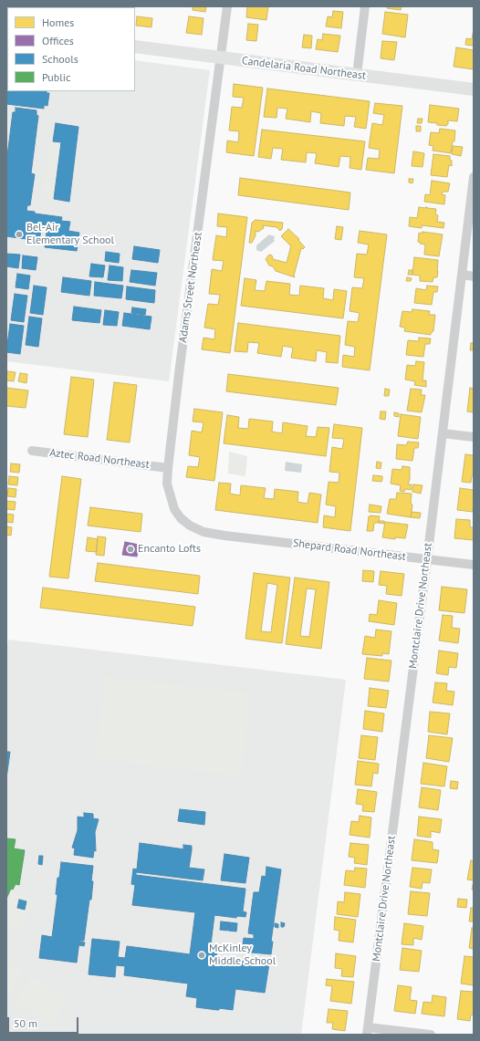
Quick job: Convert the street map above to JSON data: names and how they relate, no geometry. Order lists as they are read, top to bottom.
{
  "streets": {
    "main road": ["Candelaria Road Northeast"],
    "street": [
      "Adams Street Northeast",
      "Aztec Road Northeast",
      "Shepard Road Northeast",
      "Montclaire Drive Northeast"
    ]
  },
  "crossings": [
    ["Candelaria Road Northeast", "Adams Street Northeast"],
    ["Adams Street Northeast", "Aztec Road Northeast"],
    ["Adams Street Northeast", "Shepard Road Northeast"],
    ["Shepard Road Northeast", "Montclaire Drive Northeast"]
  ],
  "places": ["Bel-Air Elementary School", "Encanto Lofts", "McKinley Middle School"],
  "legend": [
    "Homes",
    "Offices",
    "Schools",
    "Public"
  ],
  "scale_bar": "50 m"
}
